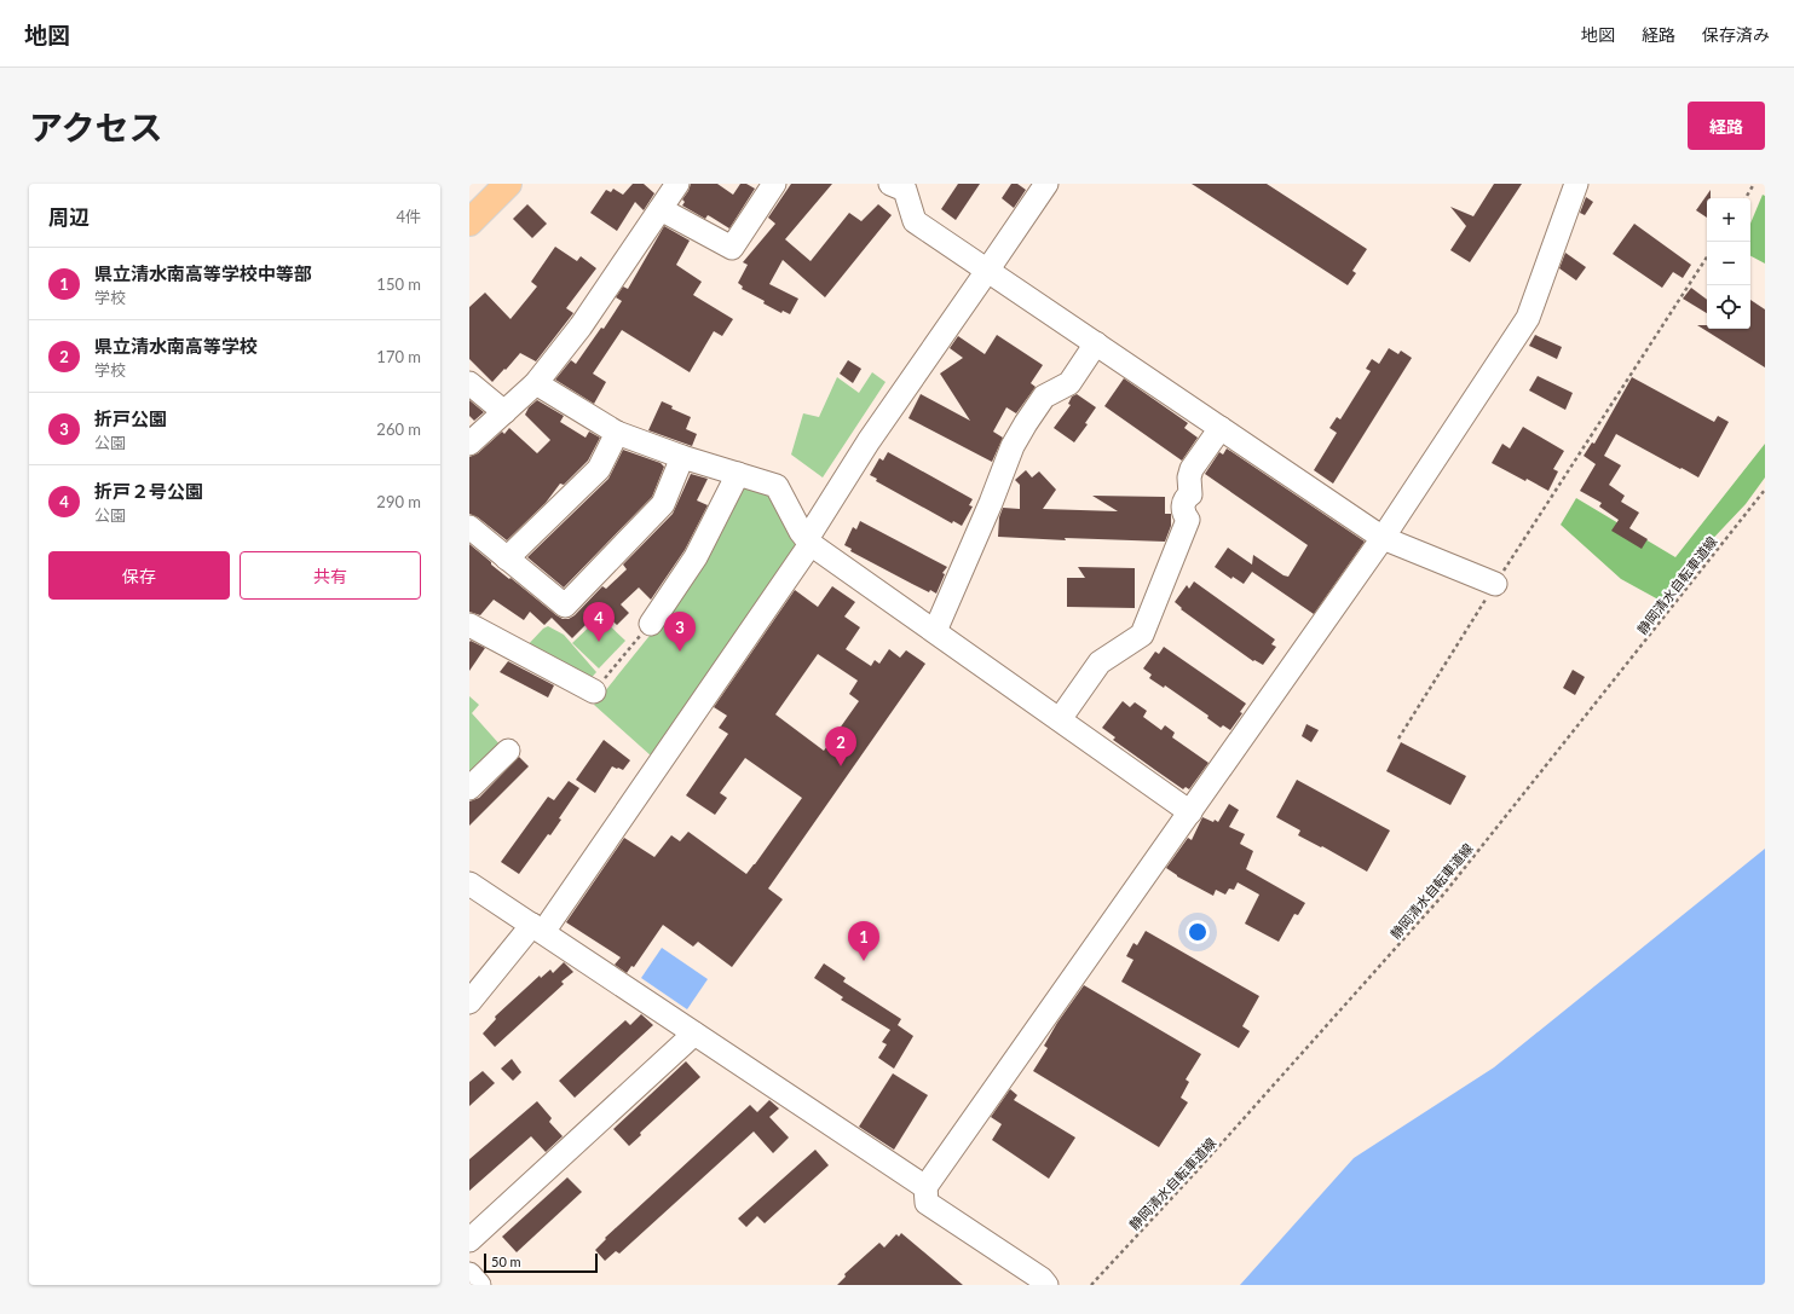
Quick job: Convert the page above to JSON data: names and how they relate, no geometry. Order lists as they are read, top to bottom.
{
  "streets": {
    "path": ["静岡清水自転車道線"]
  },
  "scale_bar": "50 m",
  "page": {
    "header": "地図",
    "nav": ["地図", "経路", "保存済み"],
    "title": "アクセス",
    "buttons": [
      "経路",
      ["保存", "共有"]
    ],
    "heading": ["周辺", "4件"],
    "map_buttons": ["+", "−"],
    "list": [
      {
        "mark": "1",
        "name": "県立清水南高等学校中等部",
        "note": "学校",
        "value": "150 m"
      },
      {
        "mark": "2",
        "name": "県立清水南高等学校",
        "note": "学校",
        "value": "170 m"
      },
      {
        "mark": "3",
        "name": "折戸公園",
        "note": "公園",
        "value": "260 m"
      },
      {
        "mark": "4",
        "name": "折戸２号公園",
        "note": "公園",
        "value": "290 m"
      }
    ],
    "pins": [
      "4",
      "3",
      "2",
      "1"
    ],
    "scale": "50 m"
  }
}
